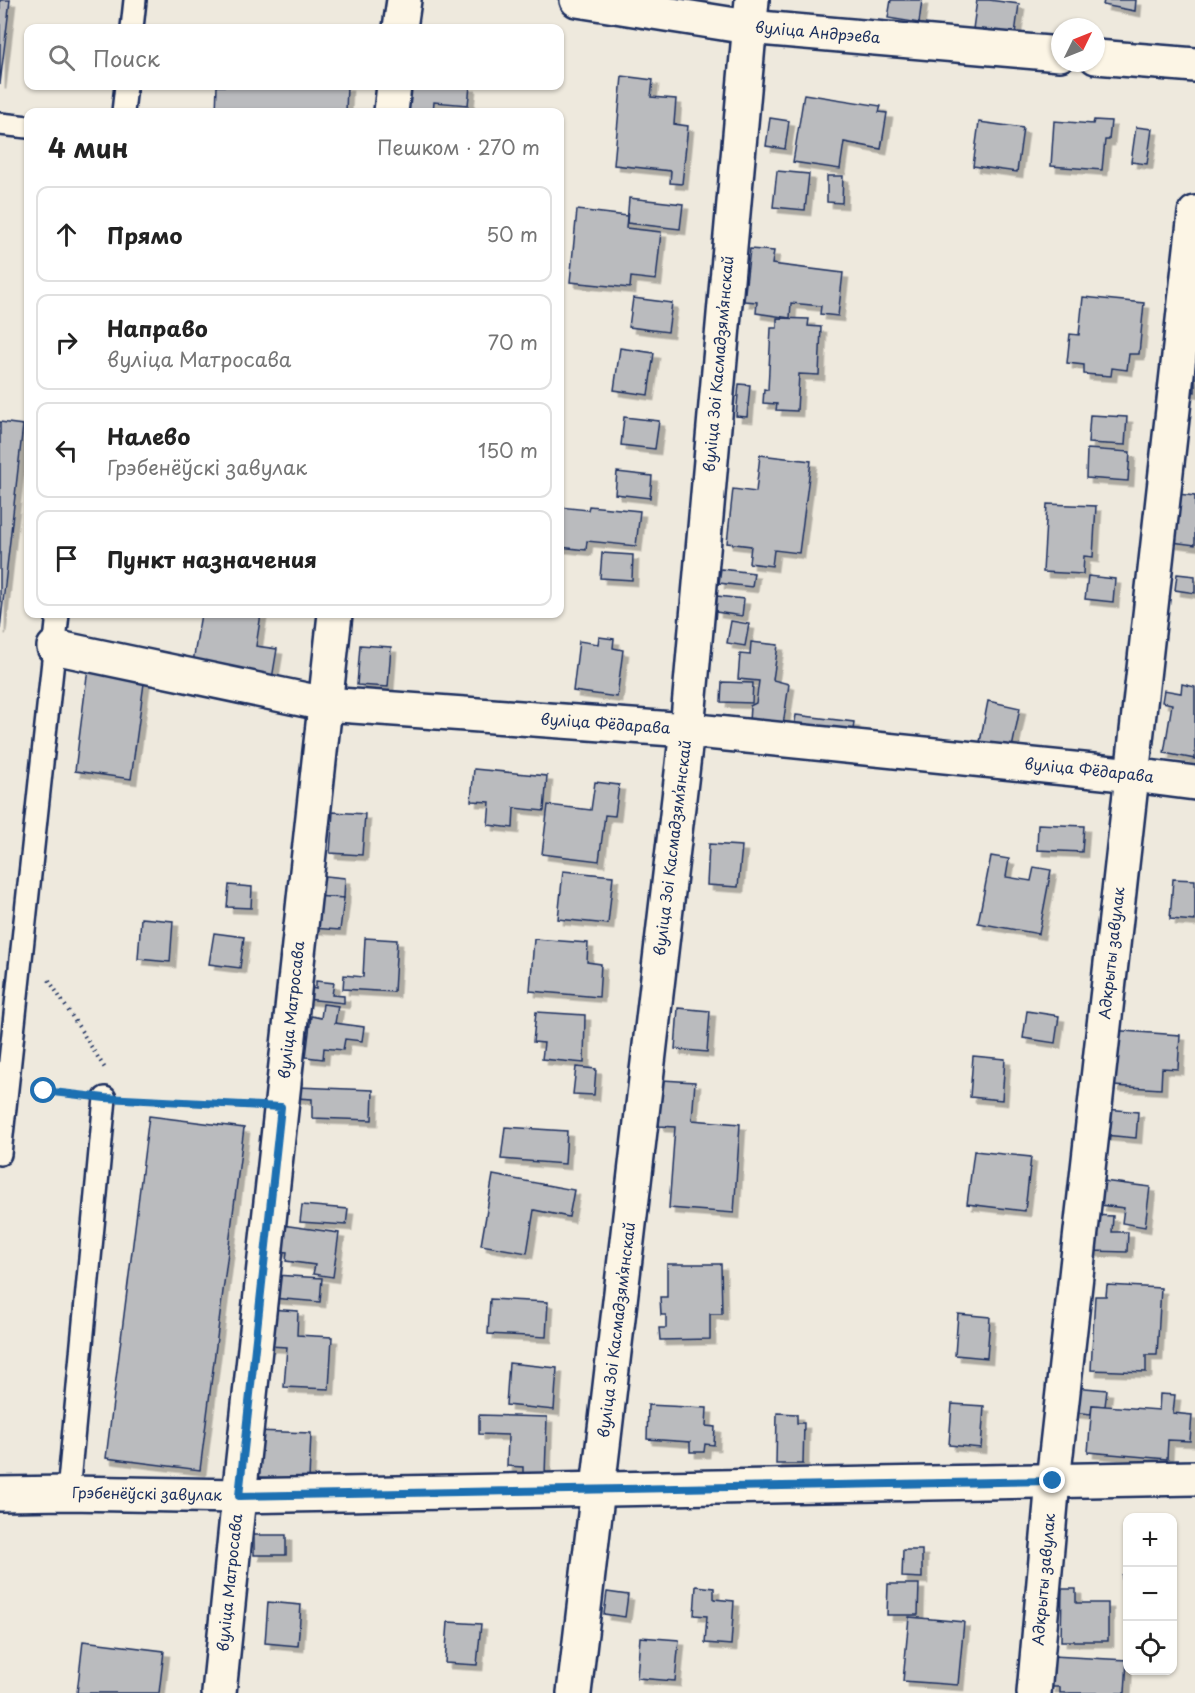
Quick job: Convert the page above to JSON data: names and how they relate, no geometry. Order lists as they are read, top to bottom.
{
  "streets": {
    "street": [
      "вуліца Андрэева",
      "вуліца Зоі Касмадзямʼянскай",
      "вуліца Фёдарава",
      "Адкрыты завулак",
      "вуліца Матросава",
      "Грэбенёўскі завулак"
    ]
  },
  "crossings": [
    ["вуліца Андрэева", "вуліца Зоі Касмадзямʼянскай"],
    ["вуліца Зоі Касмадзямʼянскай", "вуліца Фёдарава"],
    ["вуліца Зоі Касмадзямʼянскай", "Грэбенёўскі завулак"],
    ["вуліца Фёдарава", "Адкрыты завулак"],
    ["вуліца Фёдарава", "вуліца Матросава"],
    ["Адкрыты завулак", "Грэбенёўскі завулак"],
    ["вуліца Матросава", "Грэбенёўскі завулак"]
  ],
  "north": "top right",
  "page": {
    "search": "Поиск",
    "heading": ["4 мин", "Пешком · 270 m"],
    "list": [
      ["Прямо", "50 m"],
      ["Направо", "вуліца Матросава", "70 m"],
      ["Налево", "Грэбенёўскі завулак", "150 m"],
      "Пункт назначения"
    ],
    "map_buttons": ["+", "−"]
  }
}
